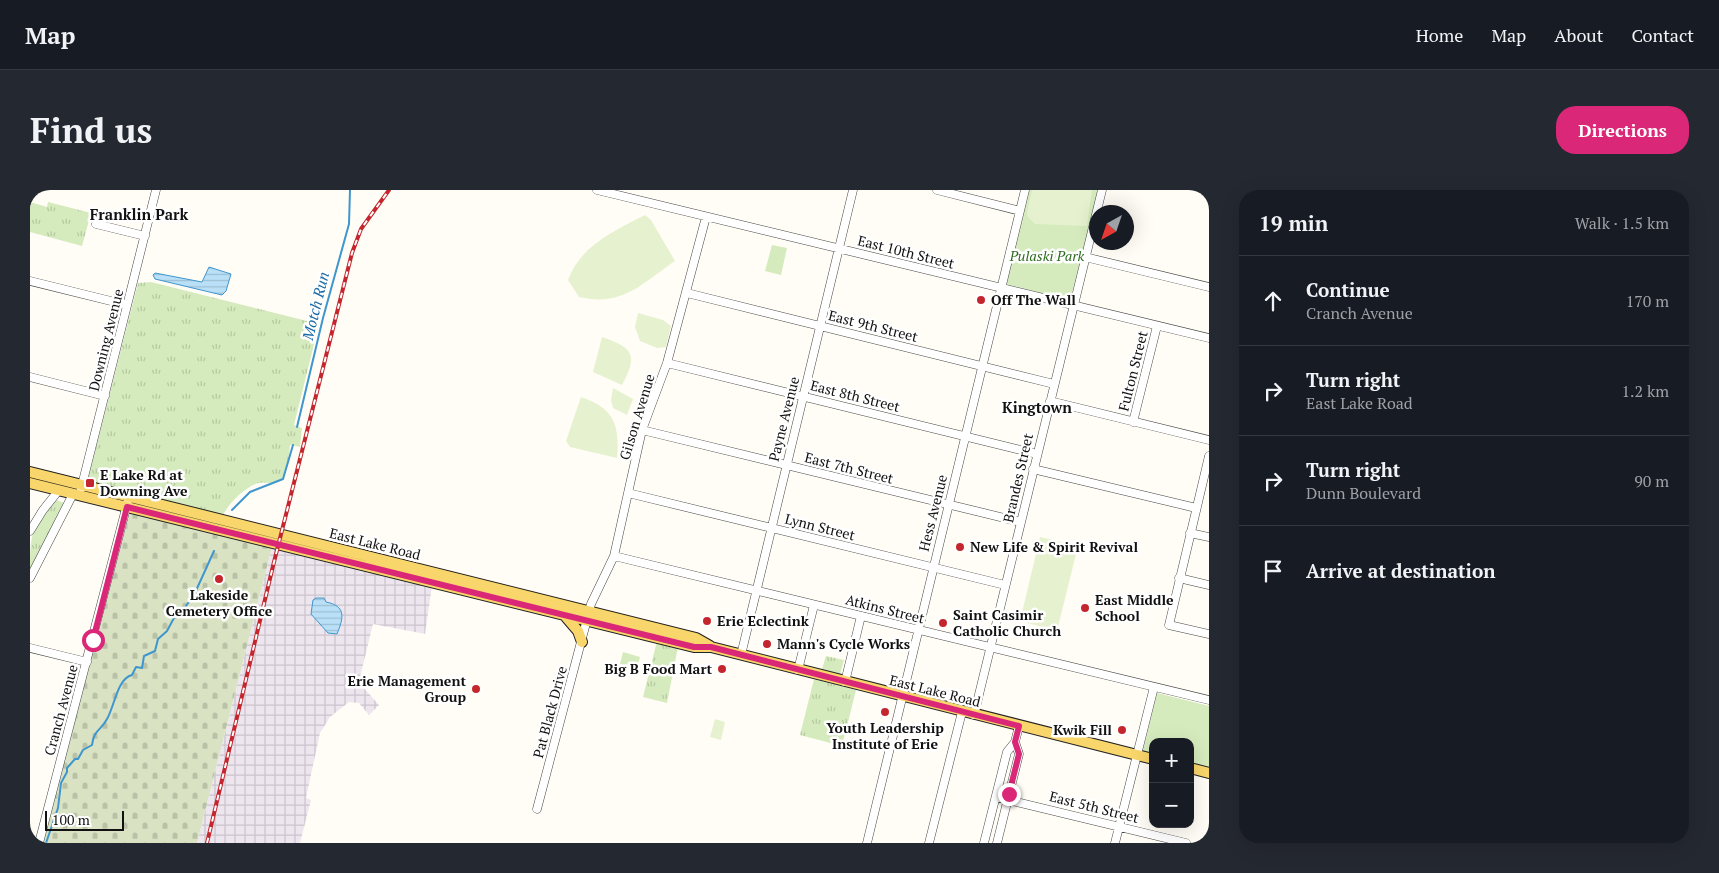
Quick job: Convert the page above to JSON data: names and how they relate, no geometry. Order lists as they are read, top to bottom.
{
  "streets": {
    "main road": ["East Lake Road"],
    "street": [
      "East 10th Street",
      "East 9th Street",
      "Downing Avenue",
      "Fulton Street",
      "East 8th Street",
      "Gilson Avenue",
      "Payne Avenue",
      "East 7th Street",
      "Brandes Street",
      "Hess Avenue",
      "Lynn Street",
      "Atkins Street",
      "Cranch Avenue",
      "Pat Black Drive",
      "East 5th Street"
    ]
  },
  "crossings": [
    ["East 10th Street", "Fulton Street"],
    ["East 10th Street", "Gilson Avenue"],
    ["East 10th Street", "Payne Avenue"],
    ["East 10th Street", "Brandes Street"],
    ["East 10th Street", "Hess Avenue"],
    ["East 9th Street", "Gilson Avenue"],
    ["East 9th Street", "Payne Avenue"],
    ["East 9th Street", "Brandes Street"],
    ["East 9th Street", "Hess Avenue"],
    ["Downing Avenue", "East Lake Road"],
    ["East 8th Street", "Gilson Avenue"],
    ["East 8th Street", "Payne Avenue"],
    ["East 8th Street", "Brandes Street"],
    ["East 8th Street", "Hess Avenue"],
    ["Gilson Avenue", "East 7th Street"],
    ["Gilson Avenue", "Lynn Street"],
    ["Gilson Avenue", "East Lake Road"],
    ["Gilson Avenue", "Atkins Street"],
    ["Gilson Avenue", "Pat Black Drive"],
    ["Payne Avenue", "East 7th Street"],
    ["Payne Avenue", "Lynn Street"],
    ["Payne Avenue", "East Lake Road"],
    ["Payne Avenue", "Atkins Street"],
    ["East 7th Street", "Brandes Street"],
    ["East 7th Street", "Hess Avenue"],
    ["Brandes Street", "Lynn Street"],
    ["Brandes Street", "East Lake Road"],
    ["Brandes Street", "Atkins Street"],
    ["Hess Avenue", "Lynn Street"],
    ["Hess Avenue", "East Lake Road"],
    ["Hess Avenue", "Atkins Street"],
    ["East Lake Road", "Cranch Avenue"],
    ["East Lake Road", "Pat Black Drive"]
  ],
  "districts": ["Franklin Park", "Kingtown"],
  "water": ["Motch Run"],
  "parks": ["Pulaski Park"],
  "places": {
    "other": [
      "Off The Wall",
      "New Life & Spirit Revival",
      "Lakeside Cemetery Office",
      "East Middle School",
      "Erie Eclectink",
      "Saint Casimir Catholic Church",
      "Mann's Cycle Works",
      "Big B Food Mart",
      "Erie Management Group",
      "Youth Leadership Institute of Erie",
      "Kwik Fill"
    ],
    "transit": ["E Lake Rd at Downing Ave"]
  },
  "scale_bar": "100 m",
  "north": "bottom left",
  "page": {
    "header": "Map",
    "nav": [
      "Home",
      "Map",
      "About",
      "Contact"
    ],
    "buttons": "Directions",
    "title": "Find us",
    "heading": ["19 min", "Walk · 1.5 km"],
    "list": [
      ["Continue", "Cranch Avenue", "170 m"],
      ["Turn right", "East Lake Road", "1.2 km"],
      ["Turn right", "Dunn Boulevard", "90 m"],
      "Arrive at destination"
    ],
    "map_buttons": ["+", "−"],
    "scale": "100 m"
  }
}
